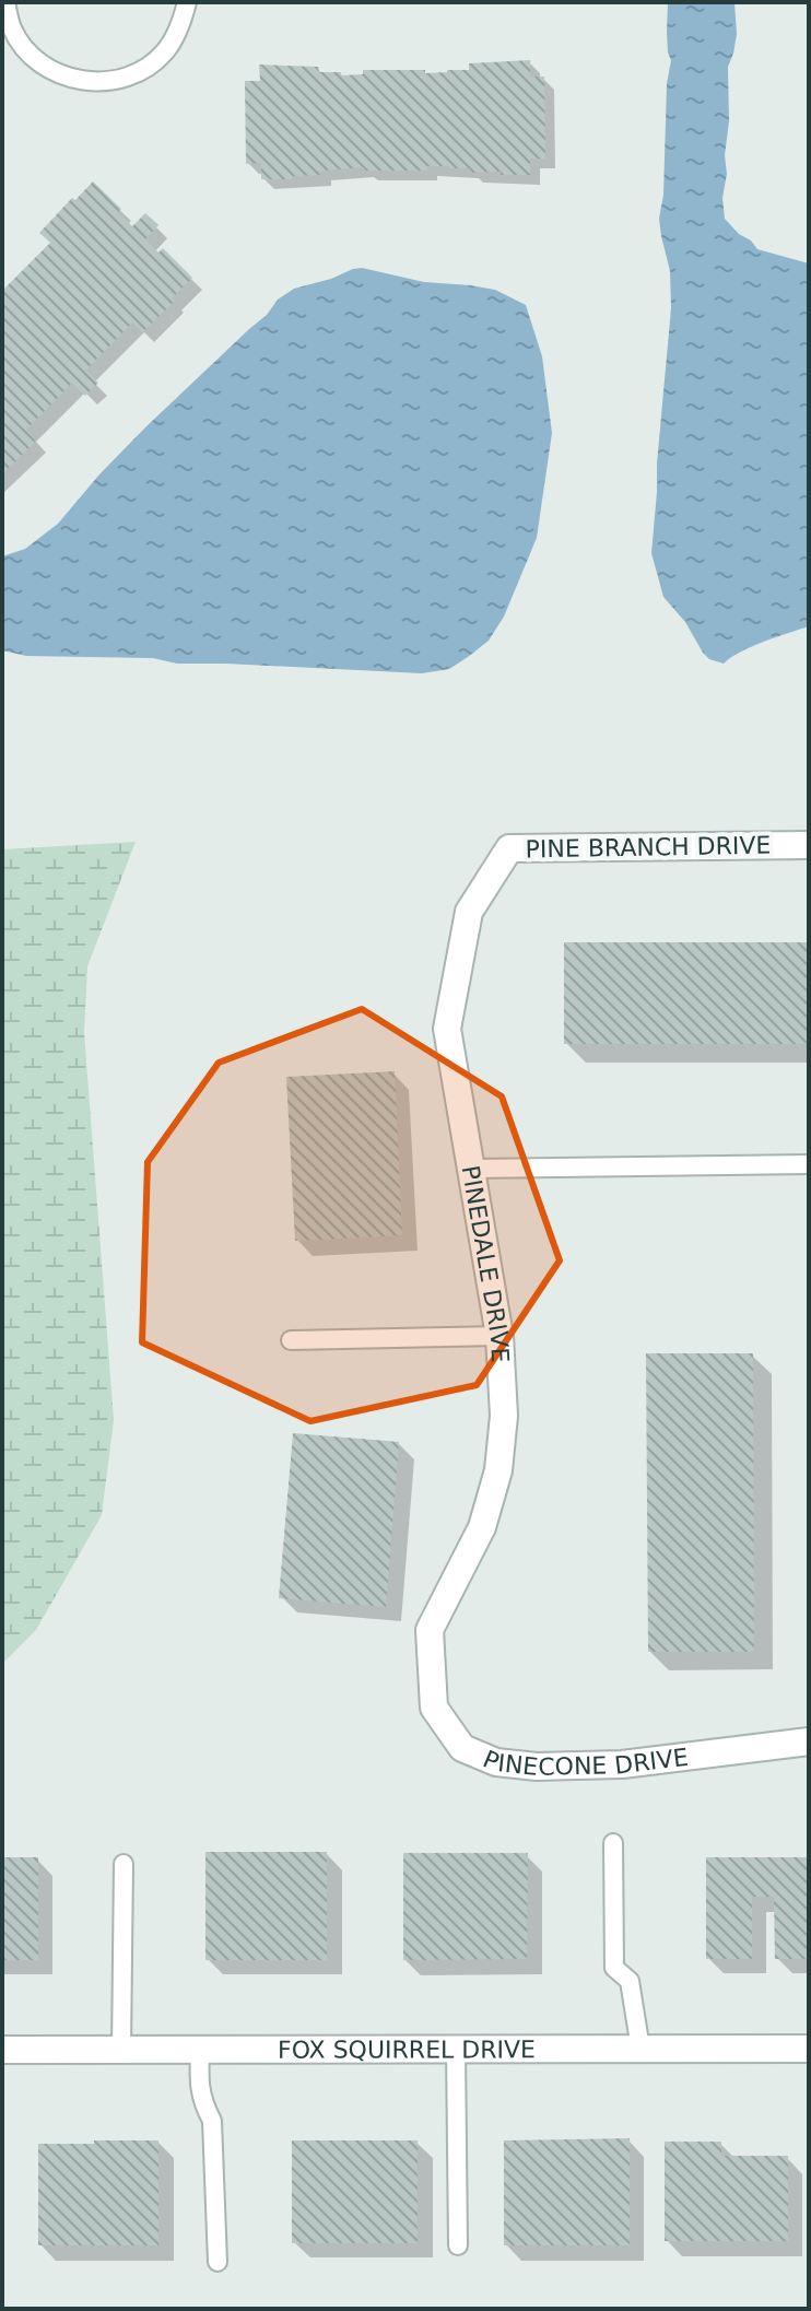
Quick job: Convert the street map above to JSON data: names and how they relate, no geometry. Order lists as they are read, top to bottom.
{
  "streets": {
    "street": [
      "PINE BRANCH DRIVE",
      "PINEDALE DRIVE",
      "PINECONE DRIVE",
      "FOX SQUIRREL DRIVE"
    ]
  },
  "crossings": [
    ["PINE BRANCH DRIVE", "PINEDALE DRIVE"],
    ["PINEDALE DRIVE", "PINECONE DRIVE"]
  ]
}
